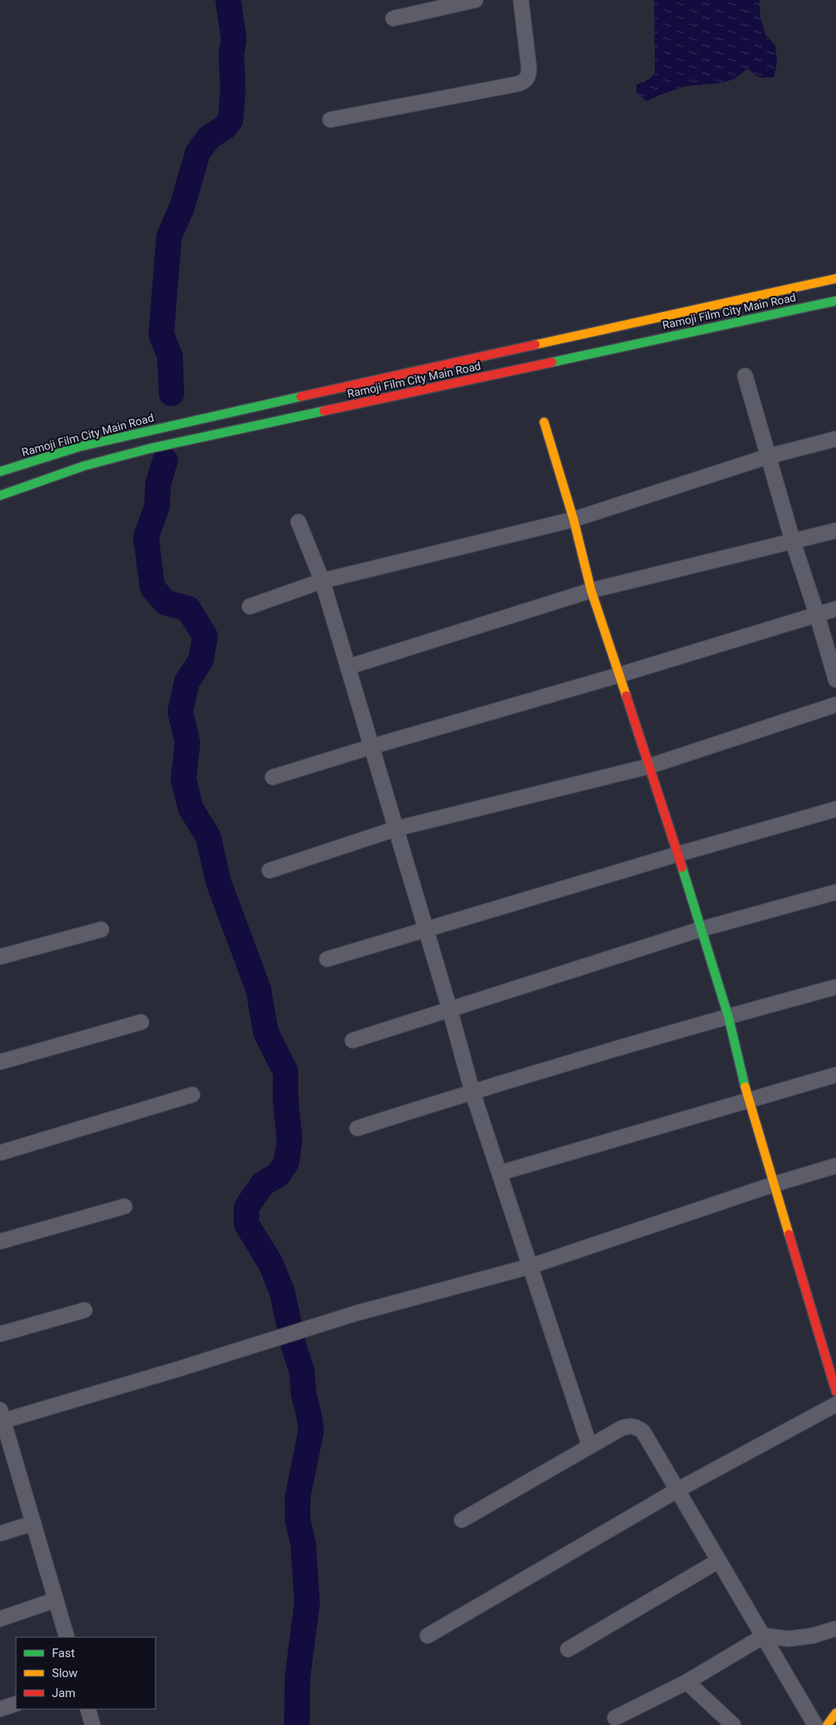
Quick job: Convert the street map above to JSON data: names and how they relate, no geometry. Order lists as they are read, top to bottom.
{
  "streets": {
    "street": ["Ramoji Film City Main Road"]
  },
  "legend": ["Fast", "Slow", "Jam"]
}
